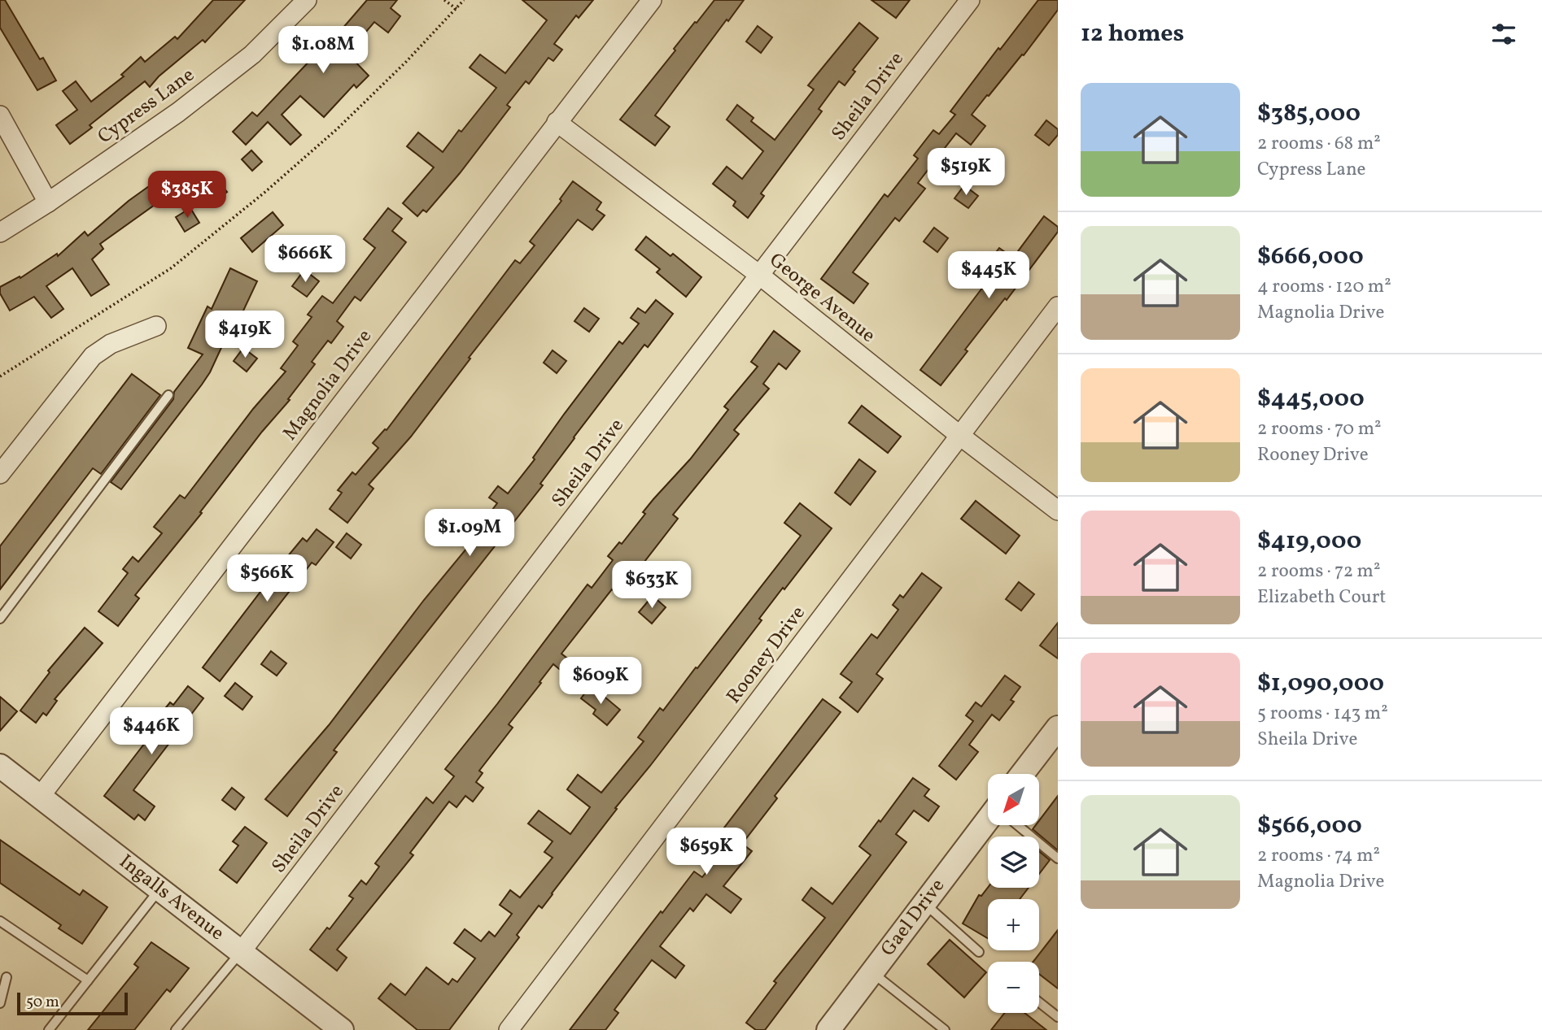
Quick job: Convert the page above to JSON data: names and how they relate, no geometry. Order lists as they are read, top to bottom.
{
  "streets": {
    "street": [
      "Sheila Drive",
      "Cypress Lane",
      "George Avenue",
      "Magnolia Drive",
      "Rooney Drive",
      "Ingalls Avenue",
      "Gael Drive"
    ]
  },
  "crossings": [
    ["Sheila Drive", "George Avenue"],
    ["Sheila Drive", "Ingalls Avenue"],
    ["George Avenue", "Magnolia Drive"],
    ["George Avenue", "Rooney Drive"],
    ["Magnolia Drive", "Ingalls Avenue"]
  ],
  "scale_bar": "50 m",
  "north": "bottom left",
  "page": {
    "heading": "12 homes",
    "price": [
      "$1.08M",
      "$519K",
      "$385K",
      "$666K",
      "$445K",
      "$419K",
      "$1.09M",
      "$566K",
      "$633K",
      "$609K",
      "$446K",
      "$659K"
    ],
    "list": [
      {
        "name": "$385,000",
        "note": "2 rooms · 68 m² · Cypress Lane"
      },
      {
        "name": "$666,000",
        "note": "4 rooms · 120 m² · Magnolia Drive"
      },
      {
        "name": "$445,000",
        "note": "2 rooms · 70 m² · Rooney Drive"
      },
      {
        "name": "$419,000",
        "note": "2 rooms · 72 m² · Elizabeth Court"
      },
      {
        "name": "$1,090,000",
        "note": "5 rooms · 143 m² · Sheila Drive"
      },
      {
        "name": "$566,000",
        "note": "2 rooms · 74 m² · Magnolia Drive"
      }
    ],
    "map_buttons": ["+", "−"],
    "scale": "50 m"
  }
}
